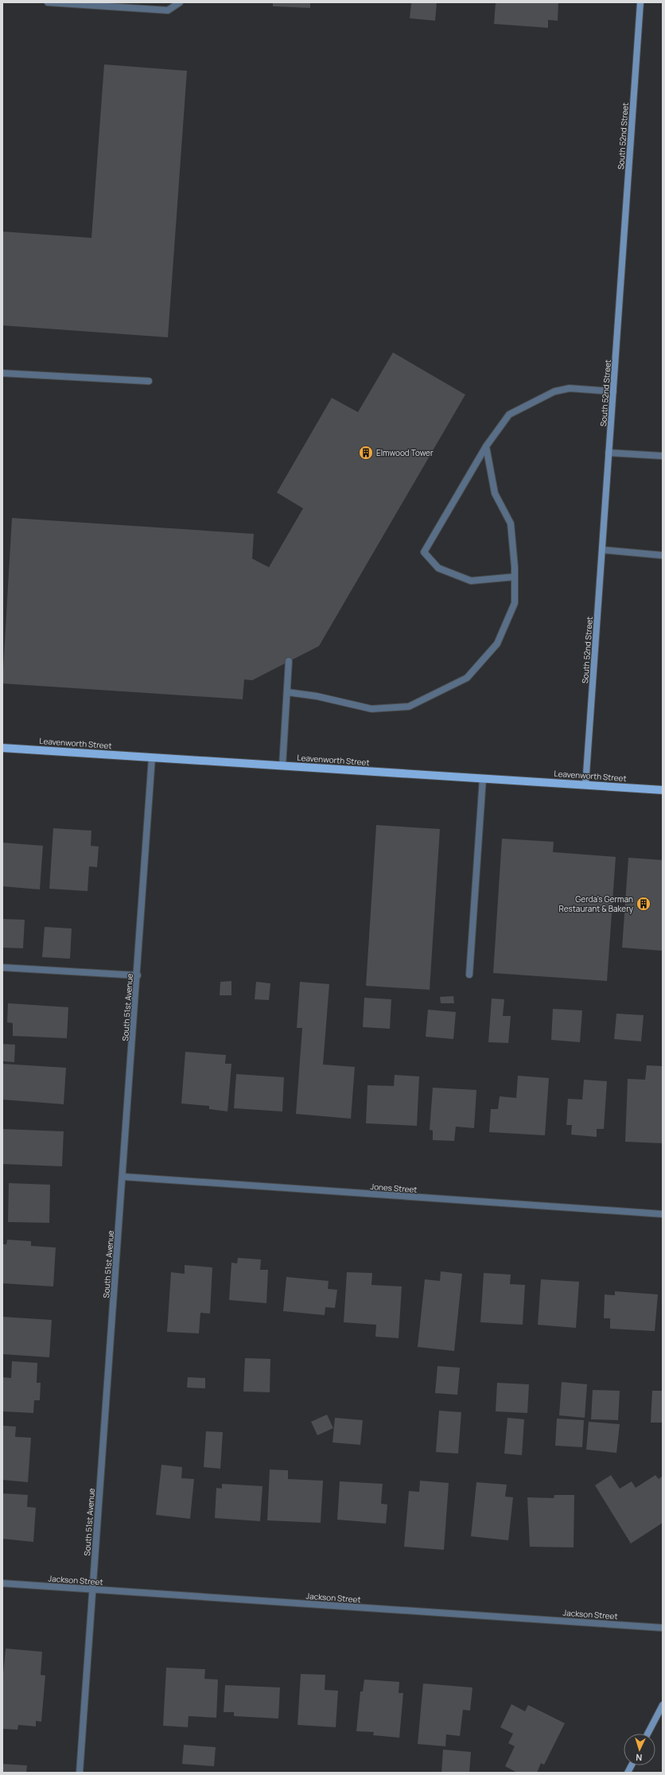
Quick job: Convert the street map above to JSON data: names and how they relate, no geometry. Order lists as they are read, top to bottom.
{
  "streets": {
    "main road": ["Leavenworth Street"],
    "street": [
      "South 52nd Street",
      "South 51st Avenue",
      "Jones Street",
      "Jackson Street"
    ]
  },
  "crossings": [
    ["South 52nd Street", "Leavenworth Street"],
    ["Leavenworth Street", "South 51st Avenue"],
    ["South 51st Avenue", "Jones Street"],
    ["South 51st Avenue", "Jackson Street"]
  ],
  "places": {
    "building": ["Elmwood Tower", "Gerda's German Restaurant & Bakery"]
  },
  "north": "bottom"
}
